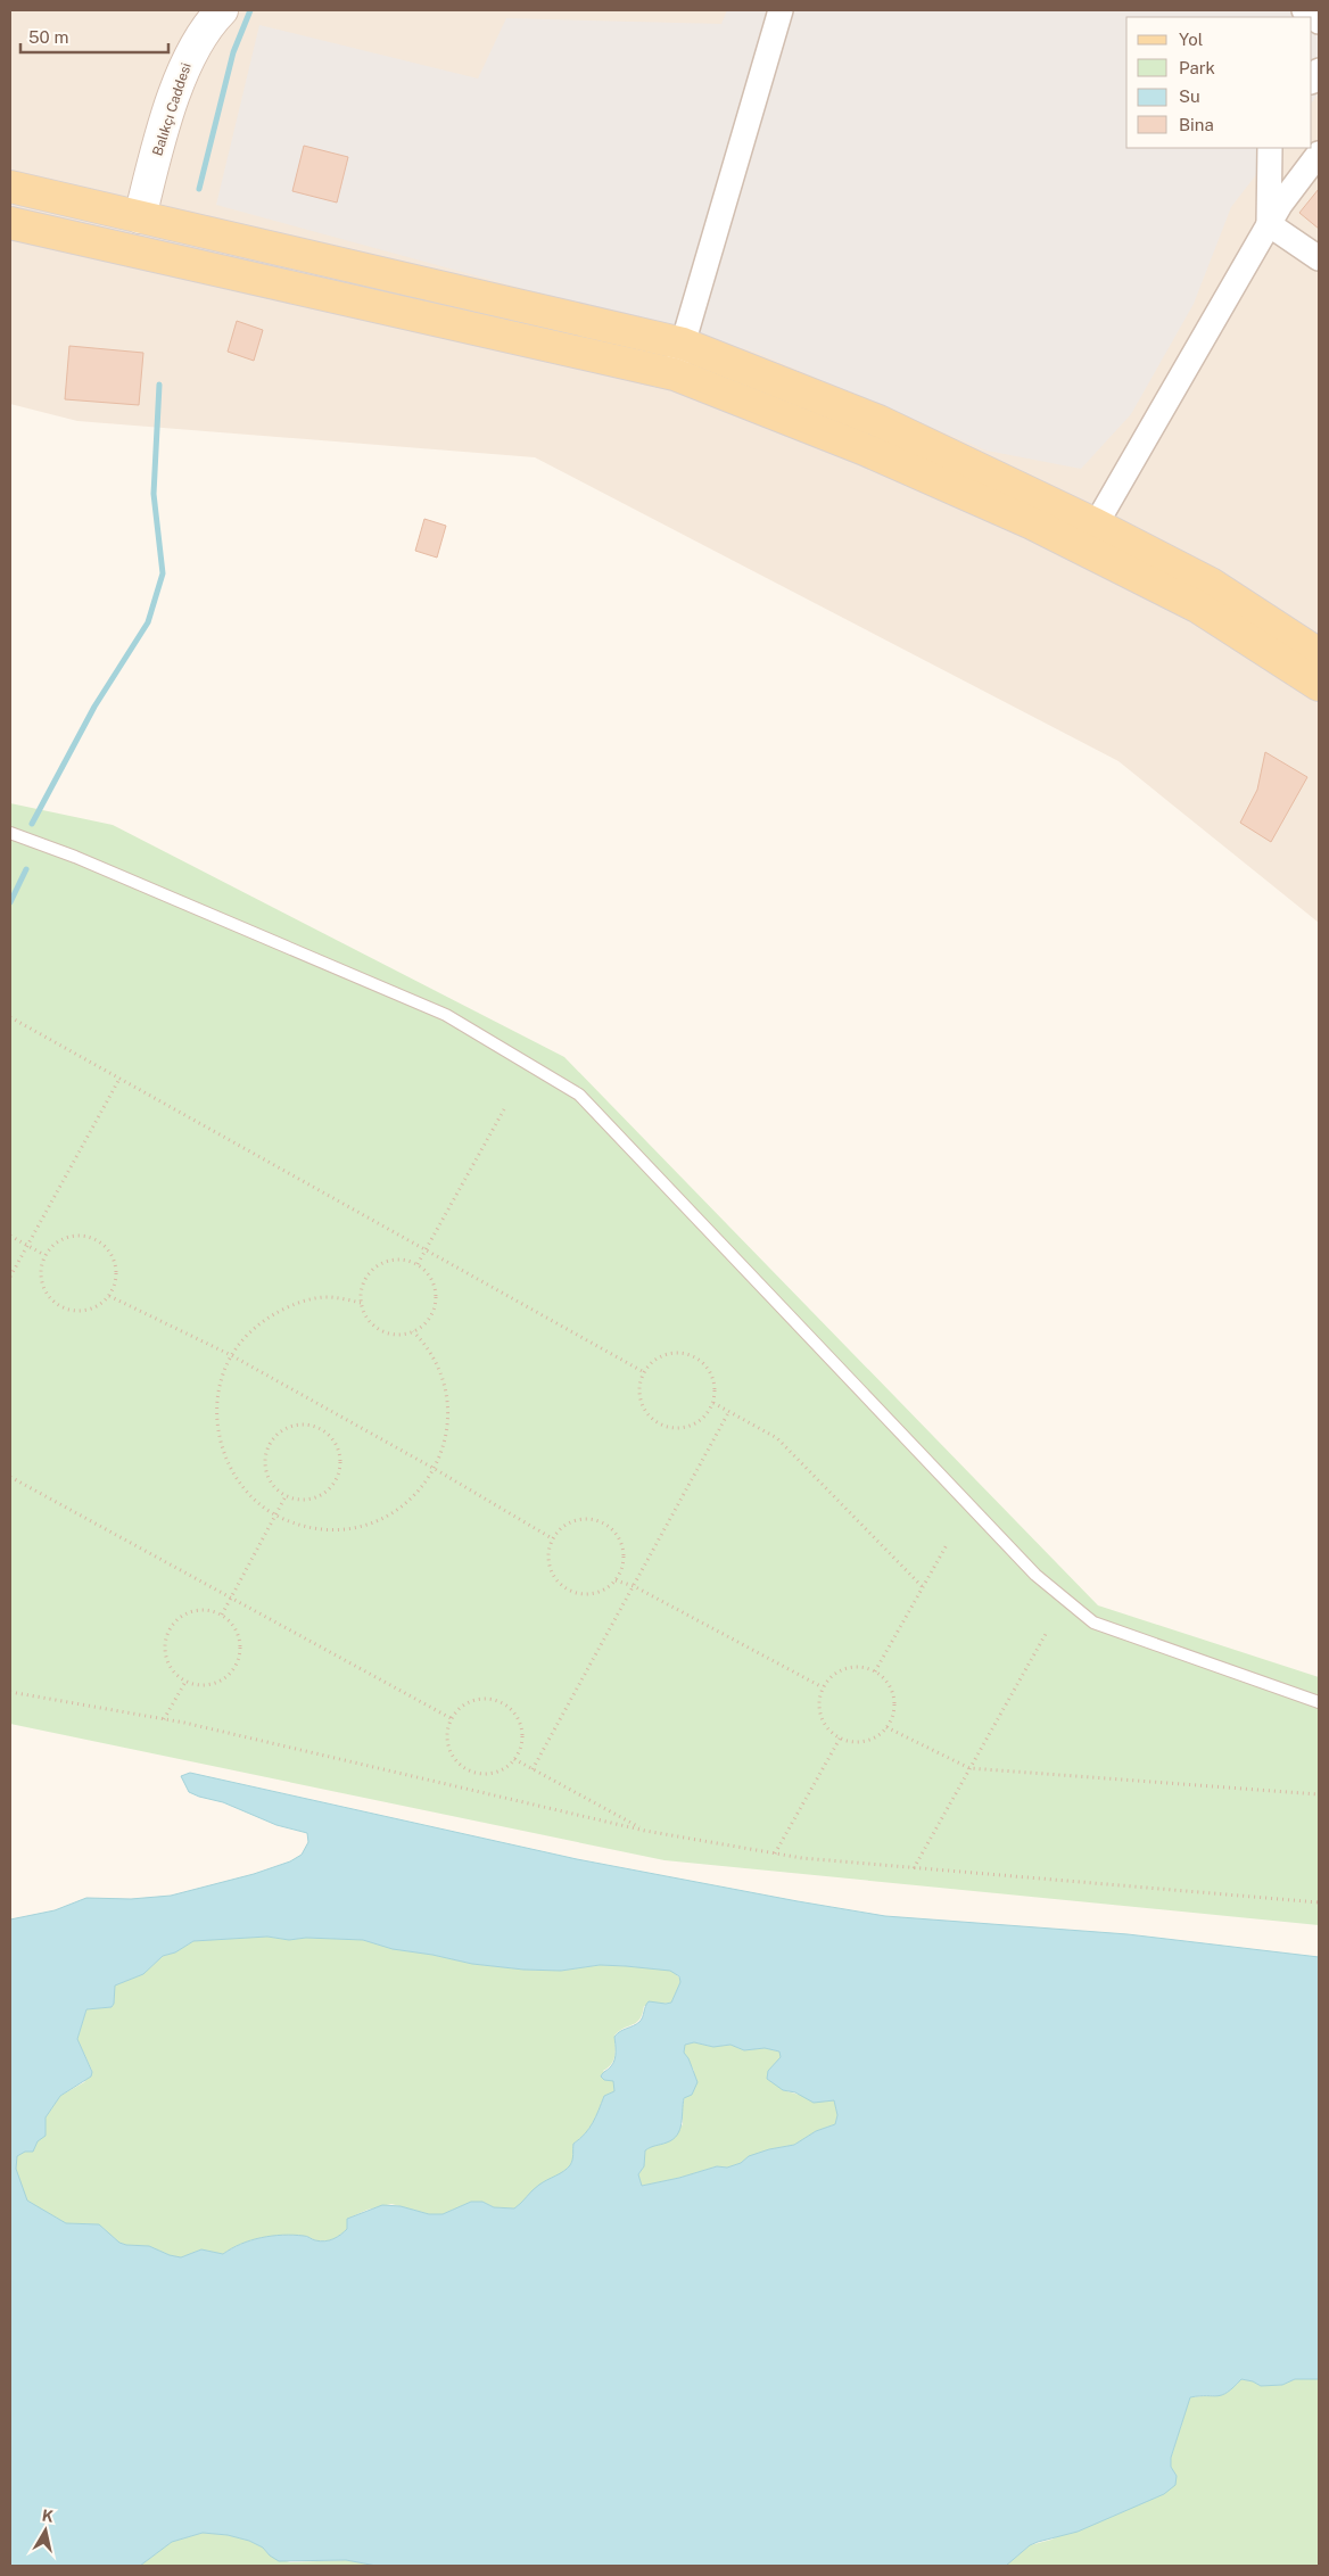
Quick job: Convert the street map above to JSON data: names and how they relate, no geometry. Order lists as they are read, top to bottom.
{
  "streets": {
    "street": ["Balıkçı Caddesi"]
  },
  "legend": [
    "Yol",
    "Park",
    "Su",
    "Bina"
  ],
  "scale_bar": "50 m",
  "north": "top"
}
